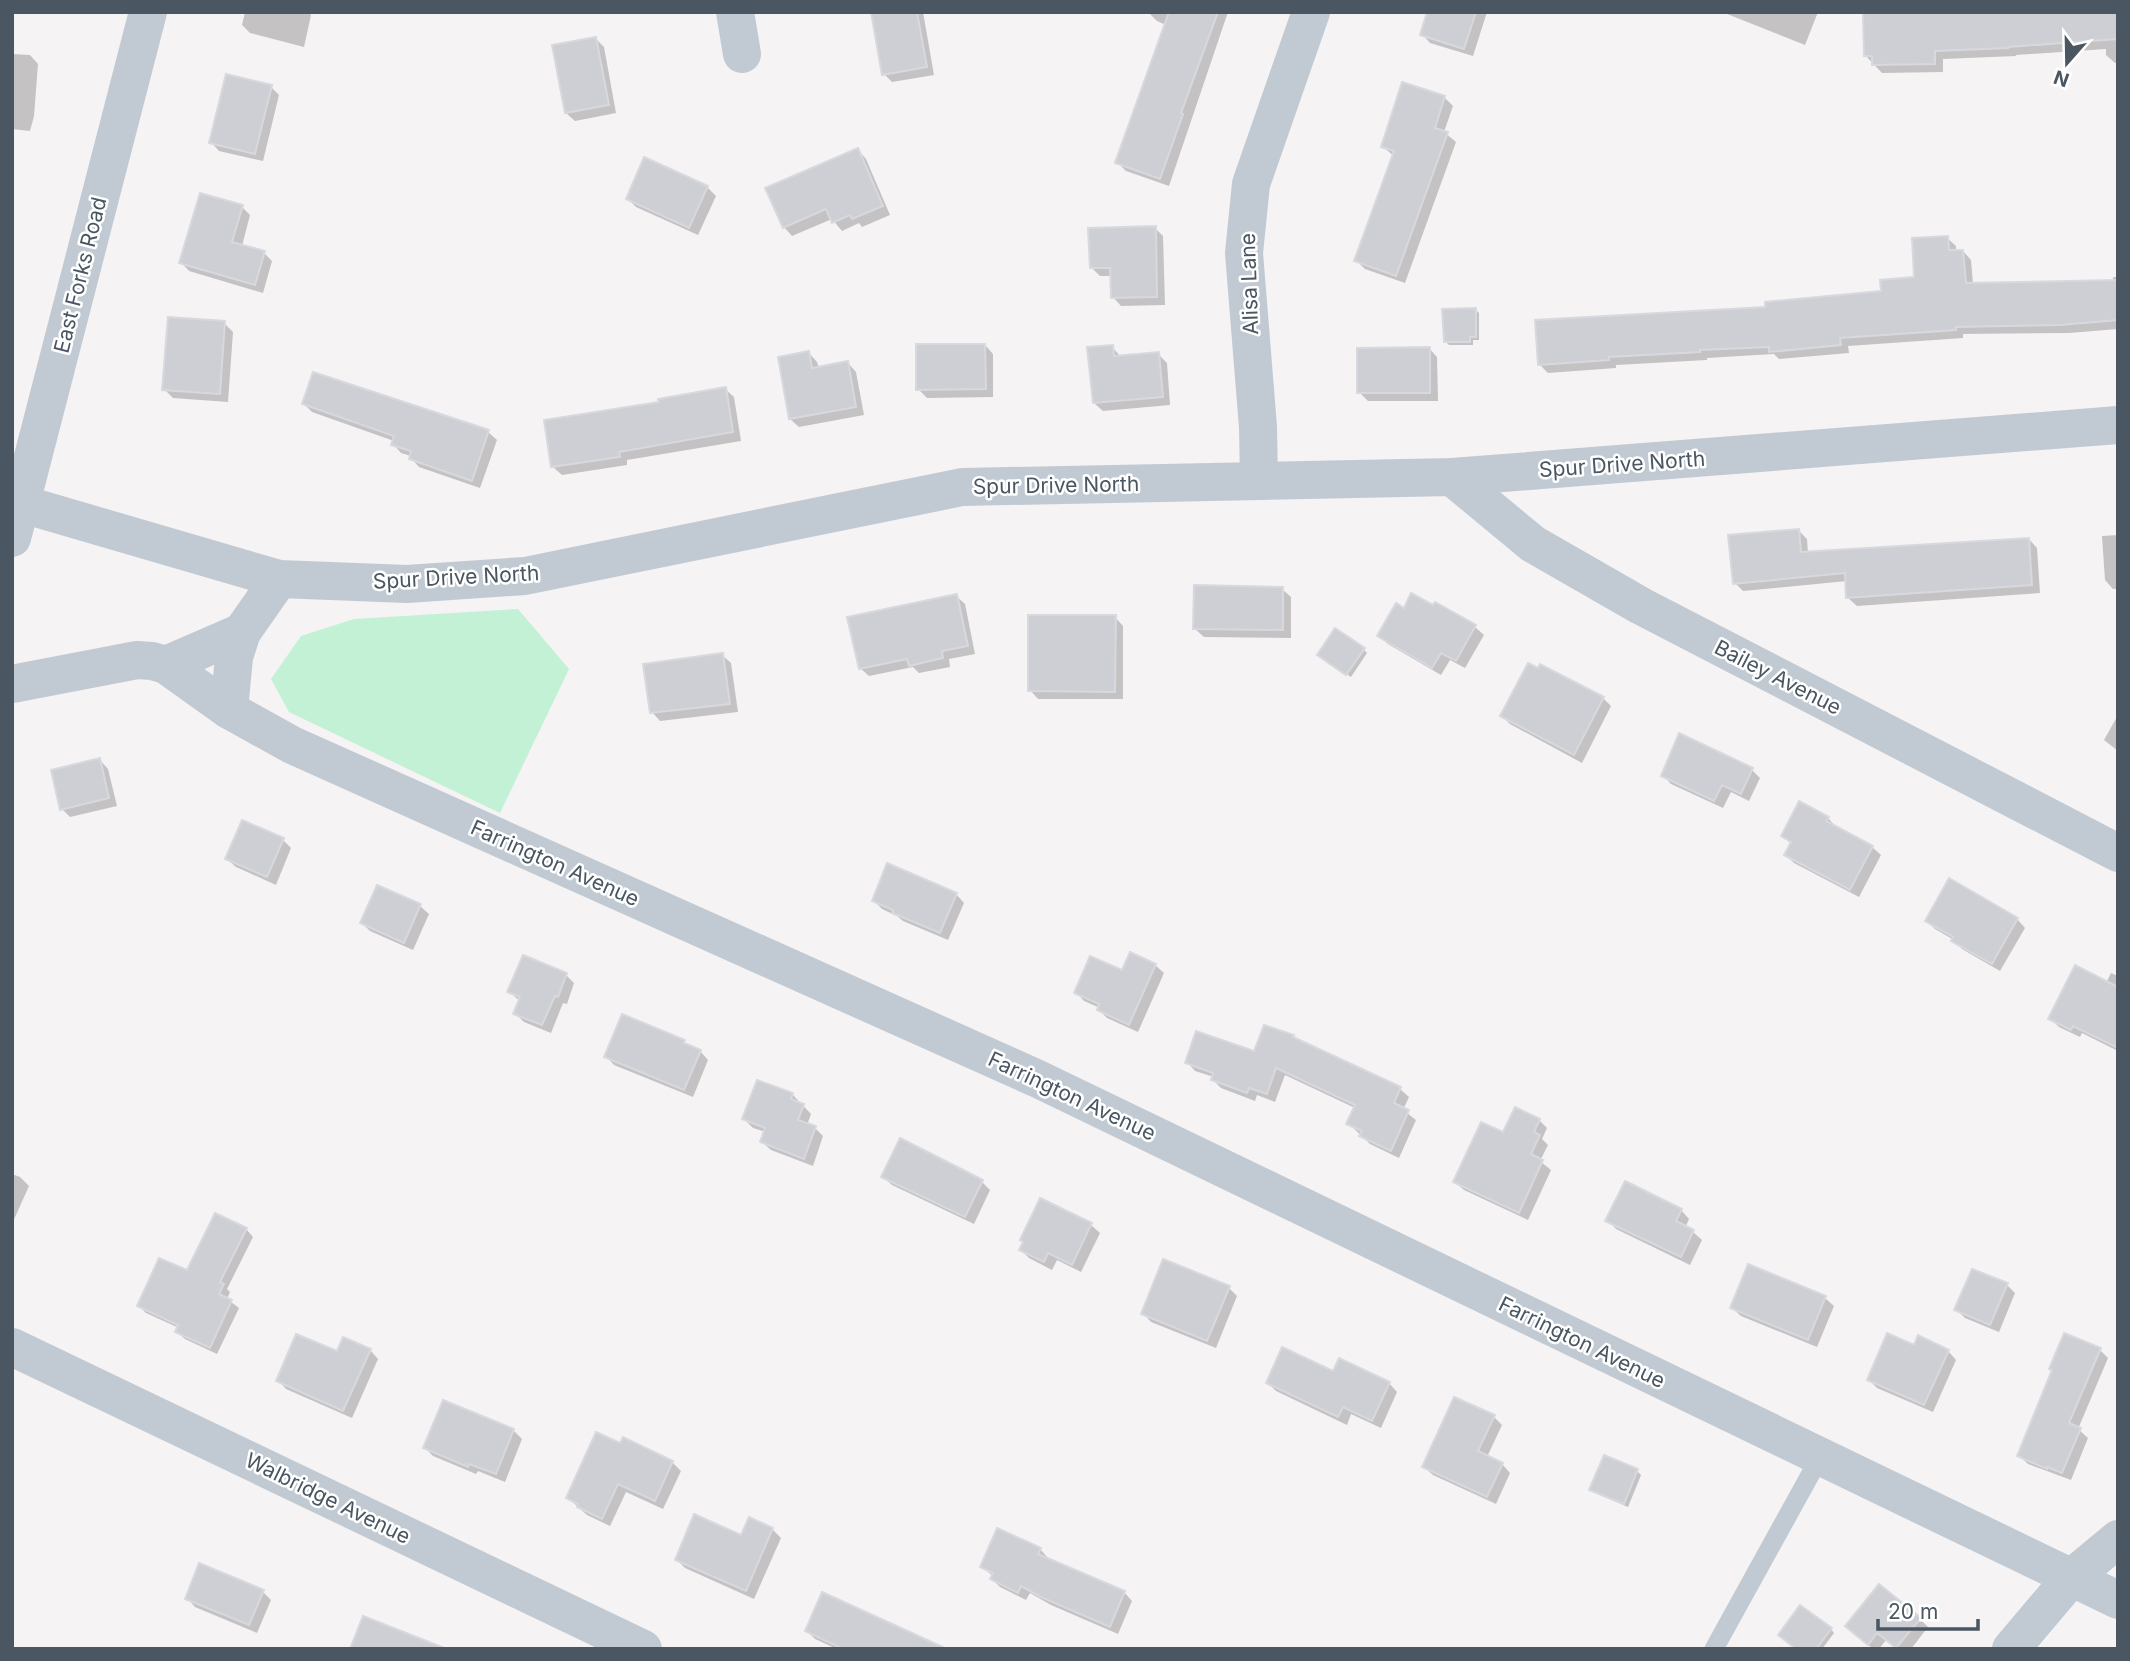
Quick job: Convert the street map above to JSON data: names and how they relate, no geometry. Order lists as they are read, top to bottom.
{
  "streets": {
    "street": [
      "East Forks Road",
      "Alisa Lane",
      "Spur Drive North",
      "Bailey Avenue",
      "Farrington Avenue",
      "Walbridge Avenue"
    ]
  },
  "crossings": [
    ["East Forks Road", "Spur Drive North"],
    ["Alisa Lane", "Spur Drive North"],
    ["Spur Drive North", "Bailey Avenue"]
  ],
  "scale_bar": "20 m",
  "north": "bottom"
}
